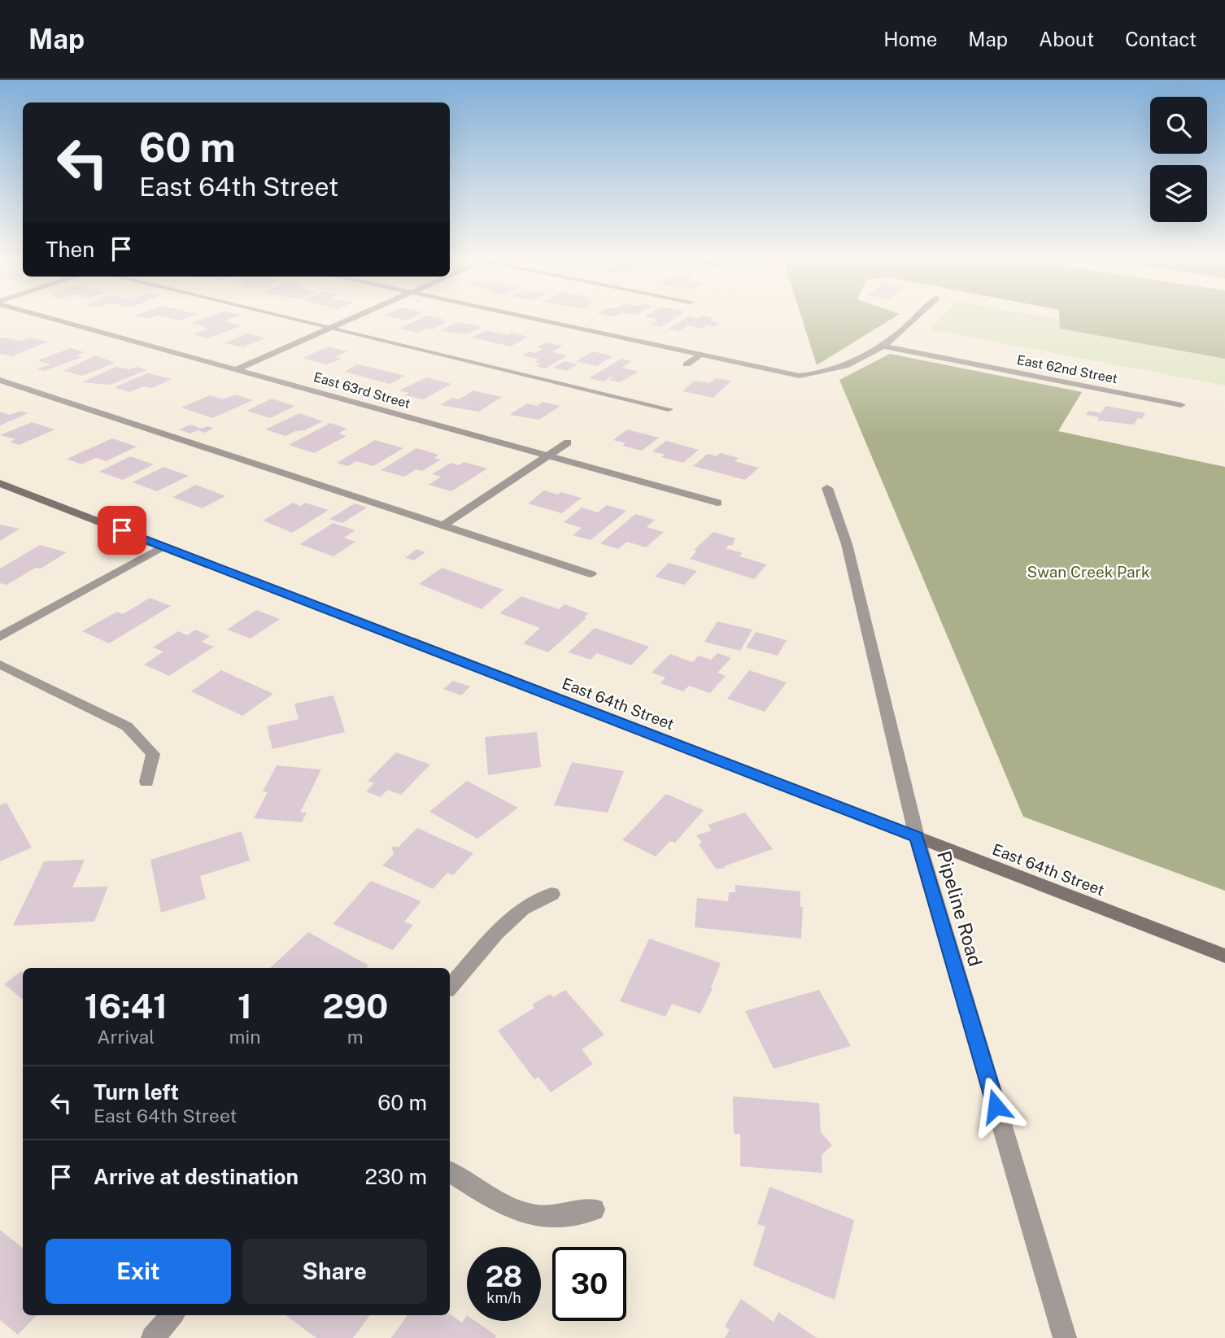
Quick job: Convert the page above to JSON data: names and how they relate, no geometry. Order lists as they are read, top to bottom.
{
  "streets": {
    "street": [
      "East 62nd Street",
      "East 63rd Street",
      "East 64th Street",
      "Pipeline Road"
    ]
  },
  "crossings": [
    ["East 64th Street", "Pipeline Road"]
  ],
  "parks": ["Swan Creek Park"],
  "page": {
    "header": "Map",
    "nav": [
      "Home",
      "Map",
      "About",
      "Contact"
    ],
    "turn": ["60 m", "East 64th Street"],
    "then": "Then",
    "eta": [
      "16:41",
      "Arrival",
      "1",
      "min",
      "290",
      "m"
    ],
    "list": [
      {
        "name": "Turn left",
        "note": "East 64th Street",
        "value": "60 m"
      },
      {
        "name": "Arrive at destination",
        "value": "230 m"
      }
    ],
    "buttons": ["Exit", "Share"],
    "speed": "28 km/h",
    "limit": "30"
  }
}
